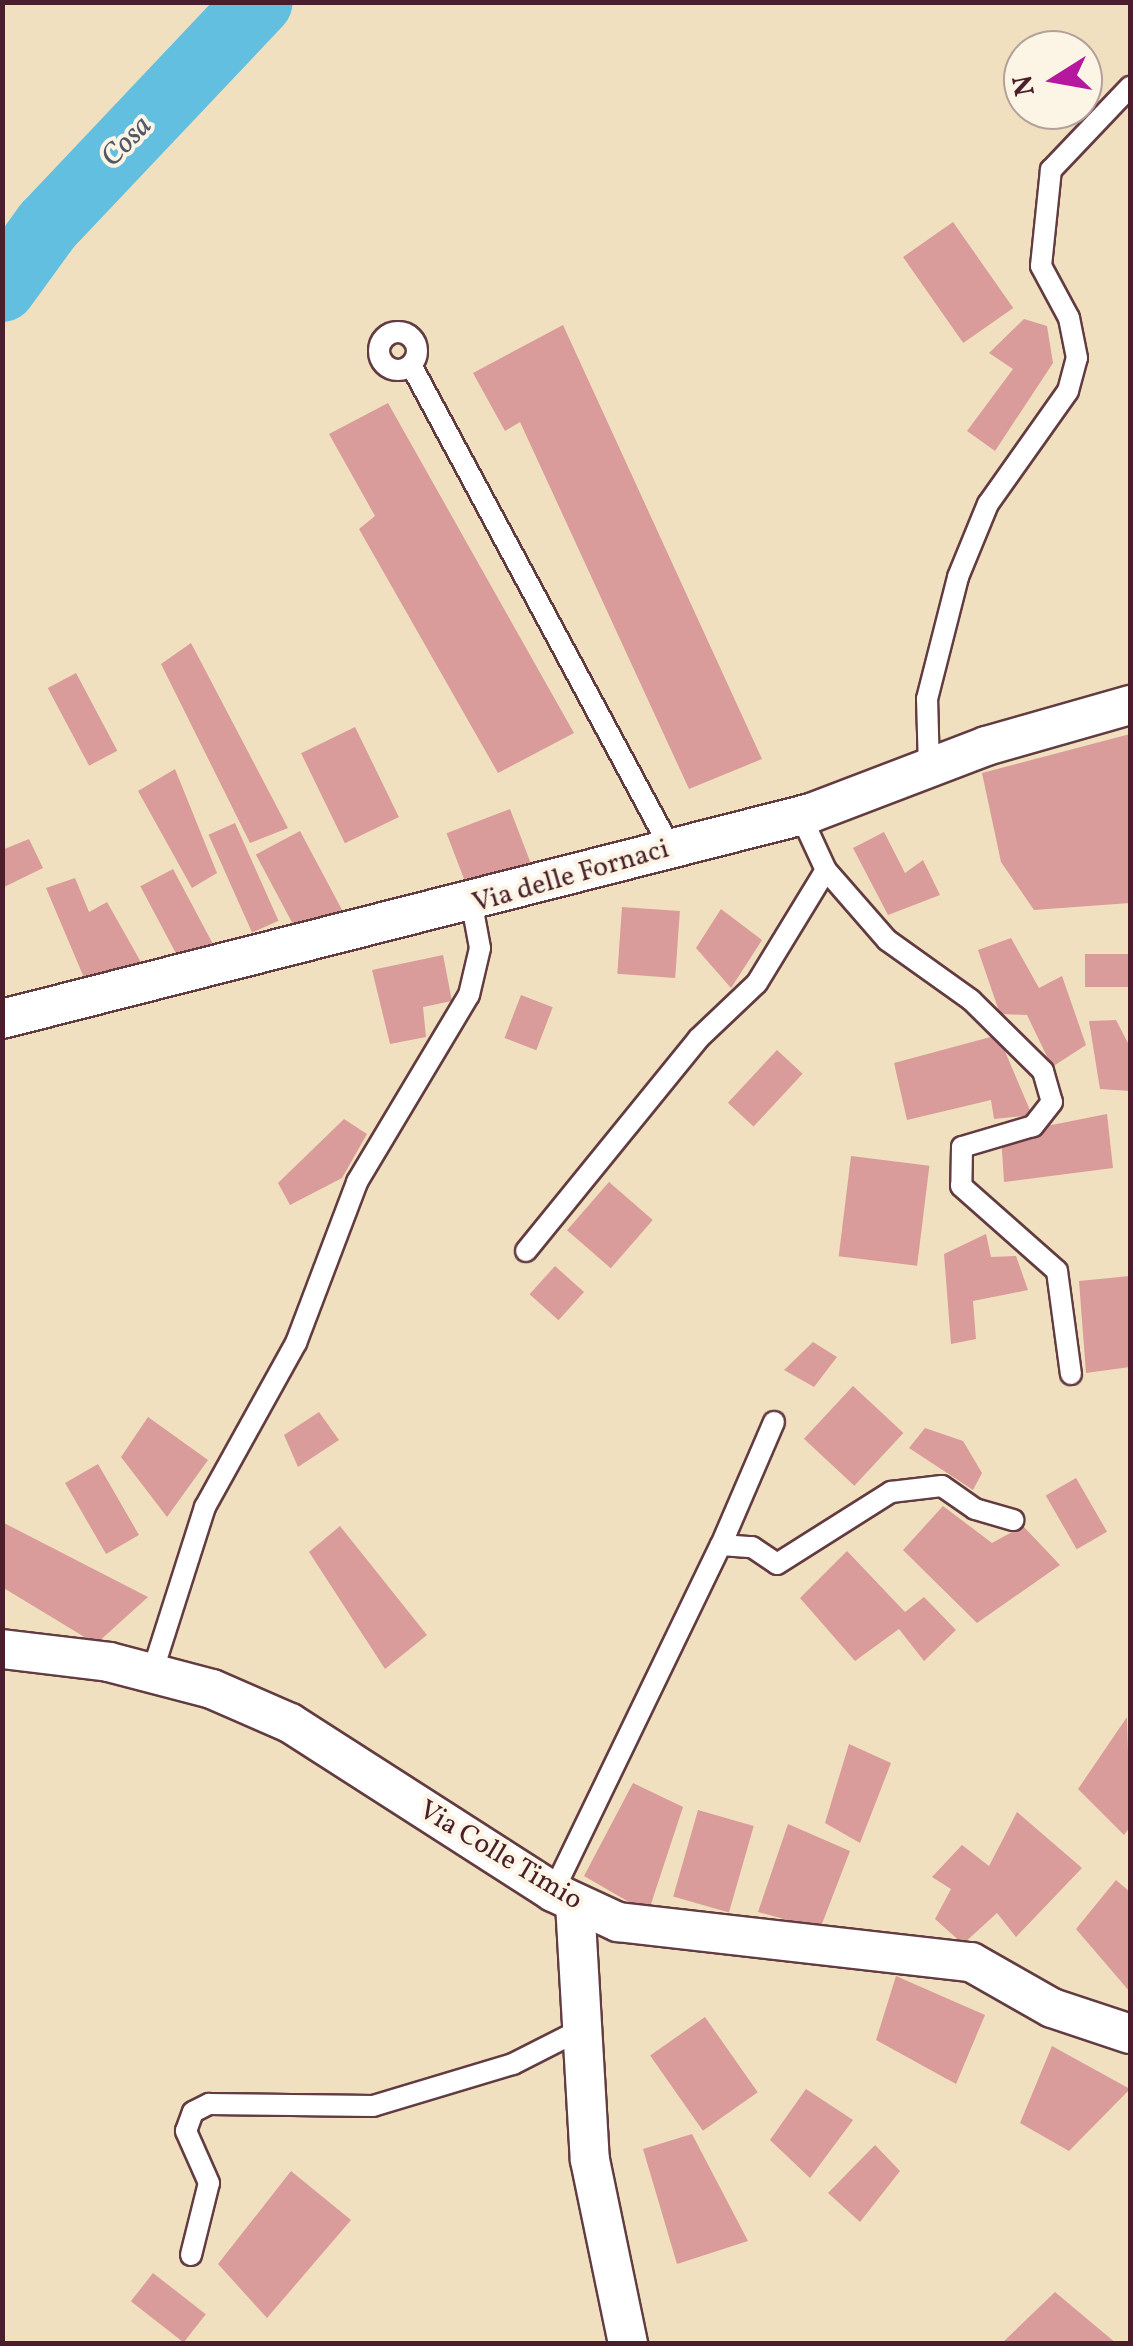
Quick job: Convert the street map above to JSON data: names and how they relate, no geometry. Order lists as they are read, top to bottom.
{
  "streets": {
    "street": ["Via delle Fornaci", "Via Colle Timio"]
  },
  "water": ["Cosa"],
  "north": "left"
}
